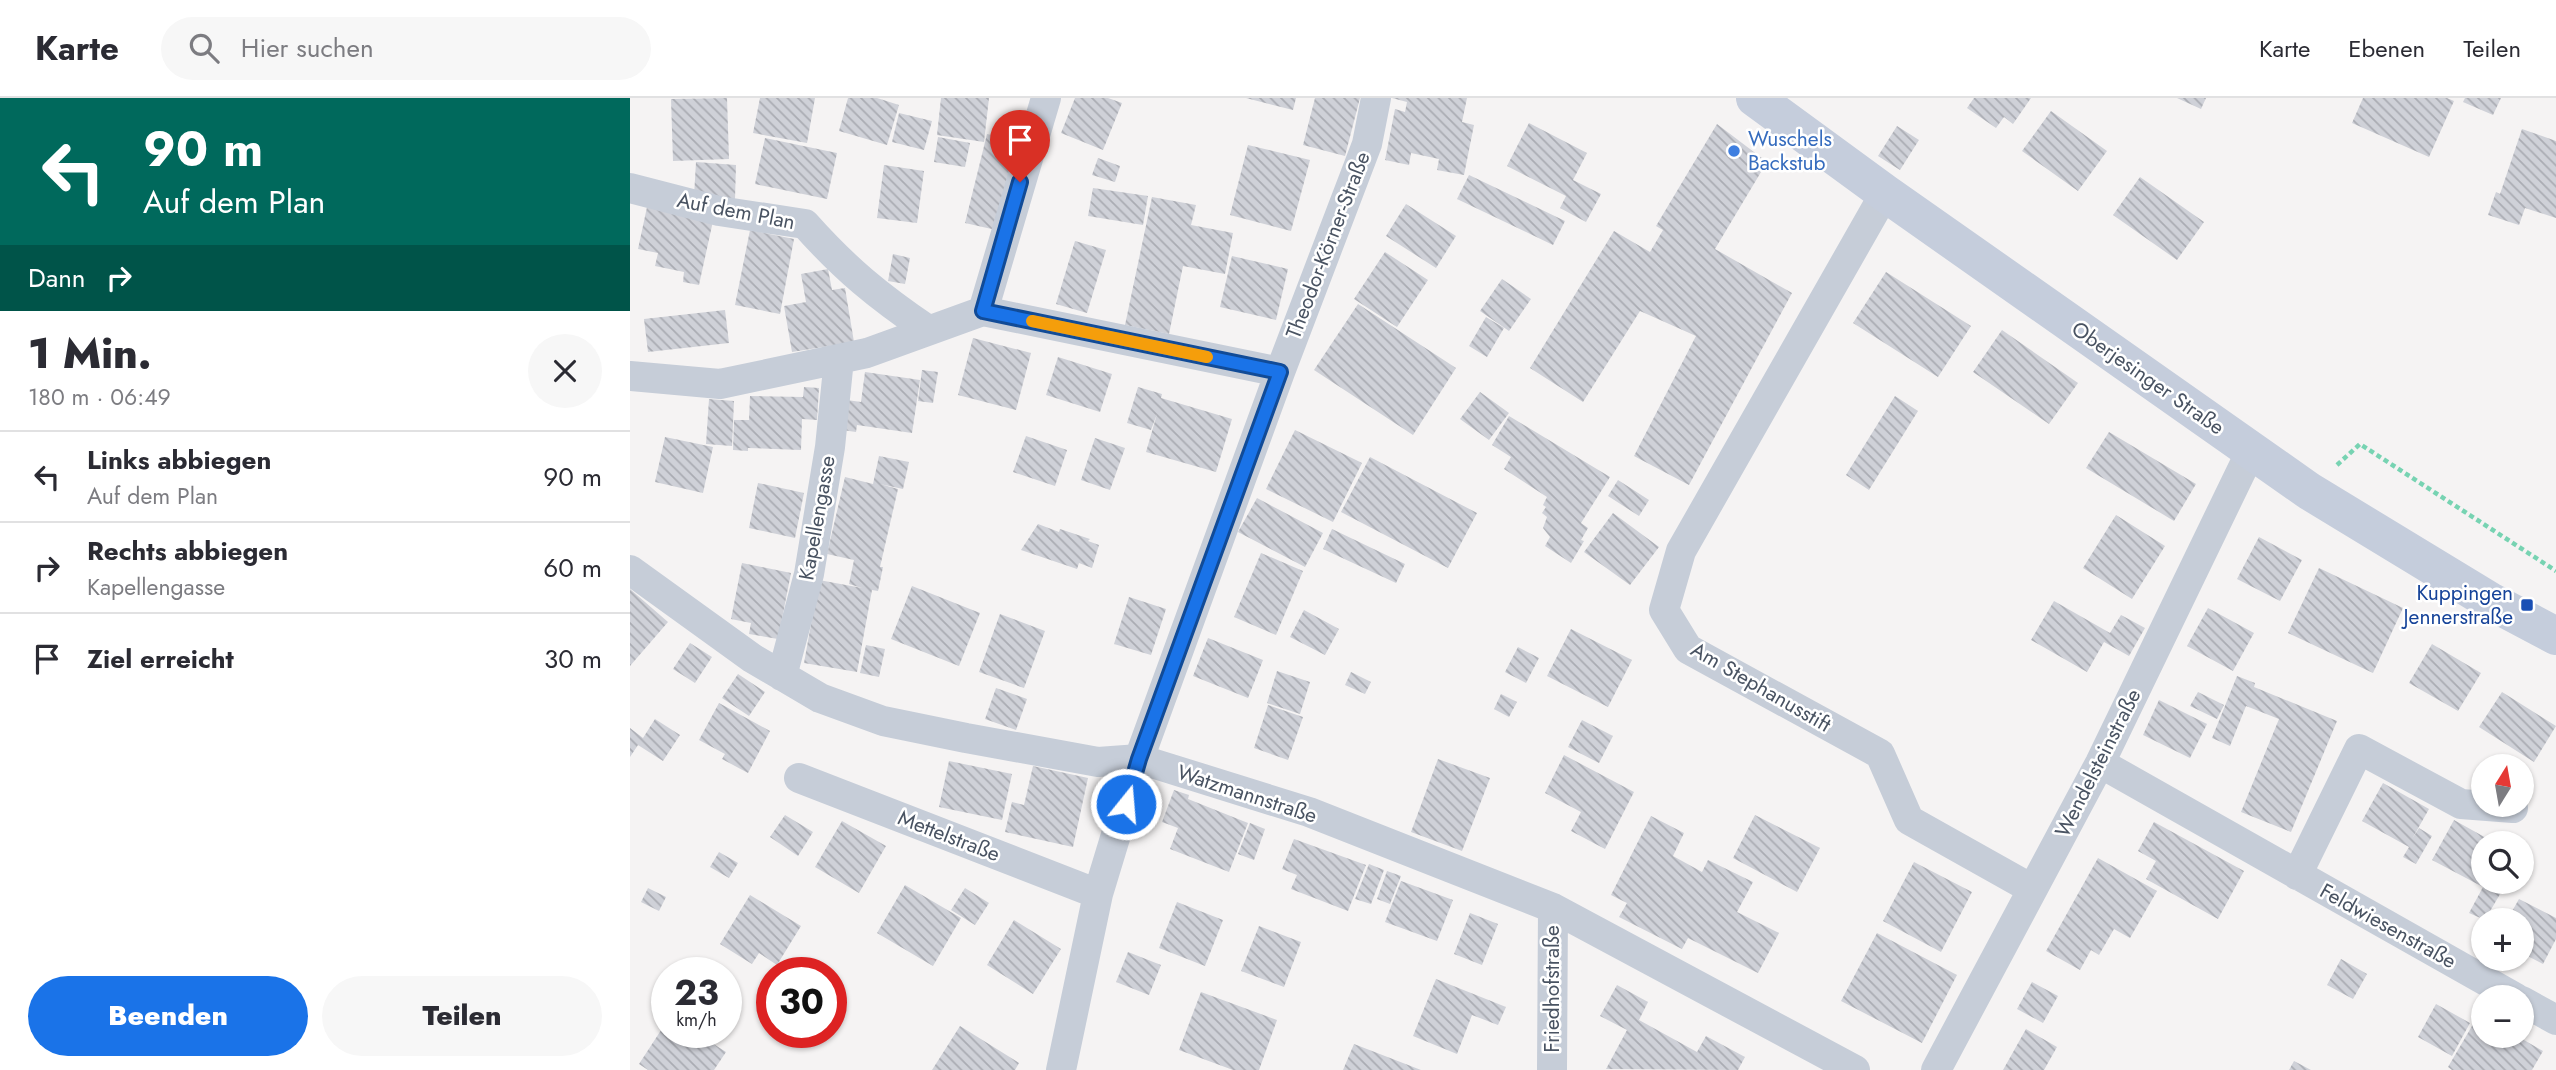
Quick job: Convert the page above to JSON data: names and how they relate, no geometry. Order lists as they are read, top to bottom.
{
  "streets": {
    "main road": ["Oberjesinger Straße"],
    "street": [
      "Auf dem Plan",
      "Theodor-Körner-Straße",
      "Kapellengasse",
      "Am Stephanusstift",
      "Wendelsteinstraße",
      "Watzmannstraße",
      "Mettelstraße",
      "Feldwiesenstraße",
      "Friedhofstraße"
    ]
  },
  "crossings": [
    ["Theodor-Körner-Straße", "Watzmannstraße"],
    ["Theodor-Körner-Straße", "Mettelstraße"],
    ["Oberjesinger Straße", "Am Stephanusstift"],
    ["Oberjesinger Straße", "Wendelsteinstraße"],
    ["Kapellengasse", "Watzmannstraße"],
    ["Am Stephanusstift", "Wendelsteinstraße"],
    ["Wendelsteinstraße", "Feldwiesenstraße"],
    ["Watzmannstraße", "Friedhofstraße"]
  ],
  "places": {
    "other": ["Wuschels Backstub"],
    "transit": ["Kuppingen Jennerstraße"]
  },
  "north": "top",
  "page": {
    "header": "Karte",
    "search": "Hier suchen",
    "nav": ["Karte", "Ebenen", "Teilen"],
    "turn": ["90 m", "Auf dem Plan"],
    "then": "Dann",
    "heading": ["1 Min.", "180 m · 06:49"],
    "list": [
      {
        "name": "Links abbiegen",
        "note": "Auf dem Plan",
        "value": "90 m"
      },
      {
        "name": "Rechts abbiegen",
        "note": "Kapellengasse",
        "value": "60 m"
      },
      {
        "name": "Ziel erreicht",
        "value": "30 m"
      }
    ],
    "map_buttons": ["+", "−"],
    "speed": "23 km/h",
    "limit": "30",
    "buttons": ["Beenden", "Teilen"]
  }
}
